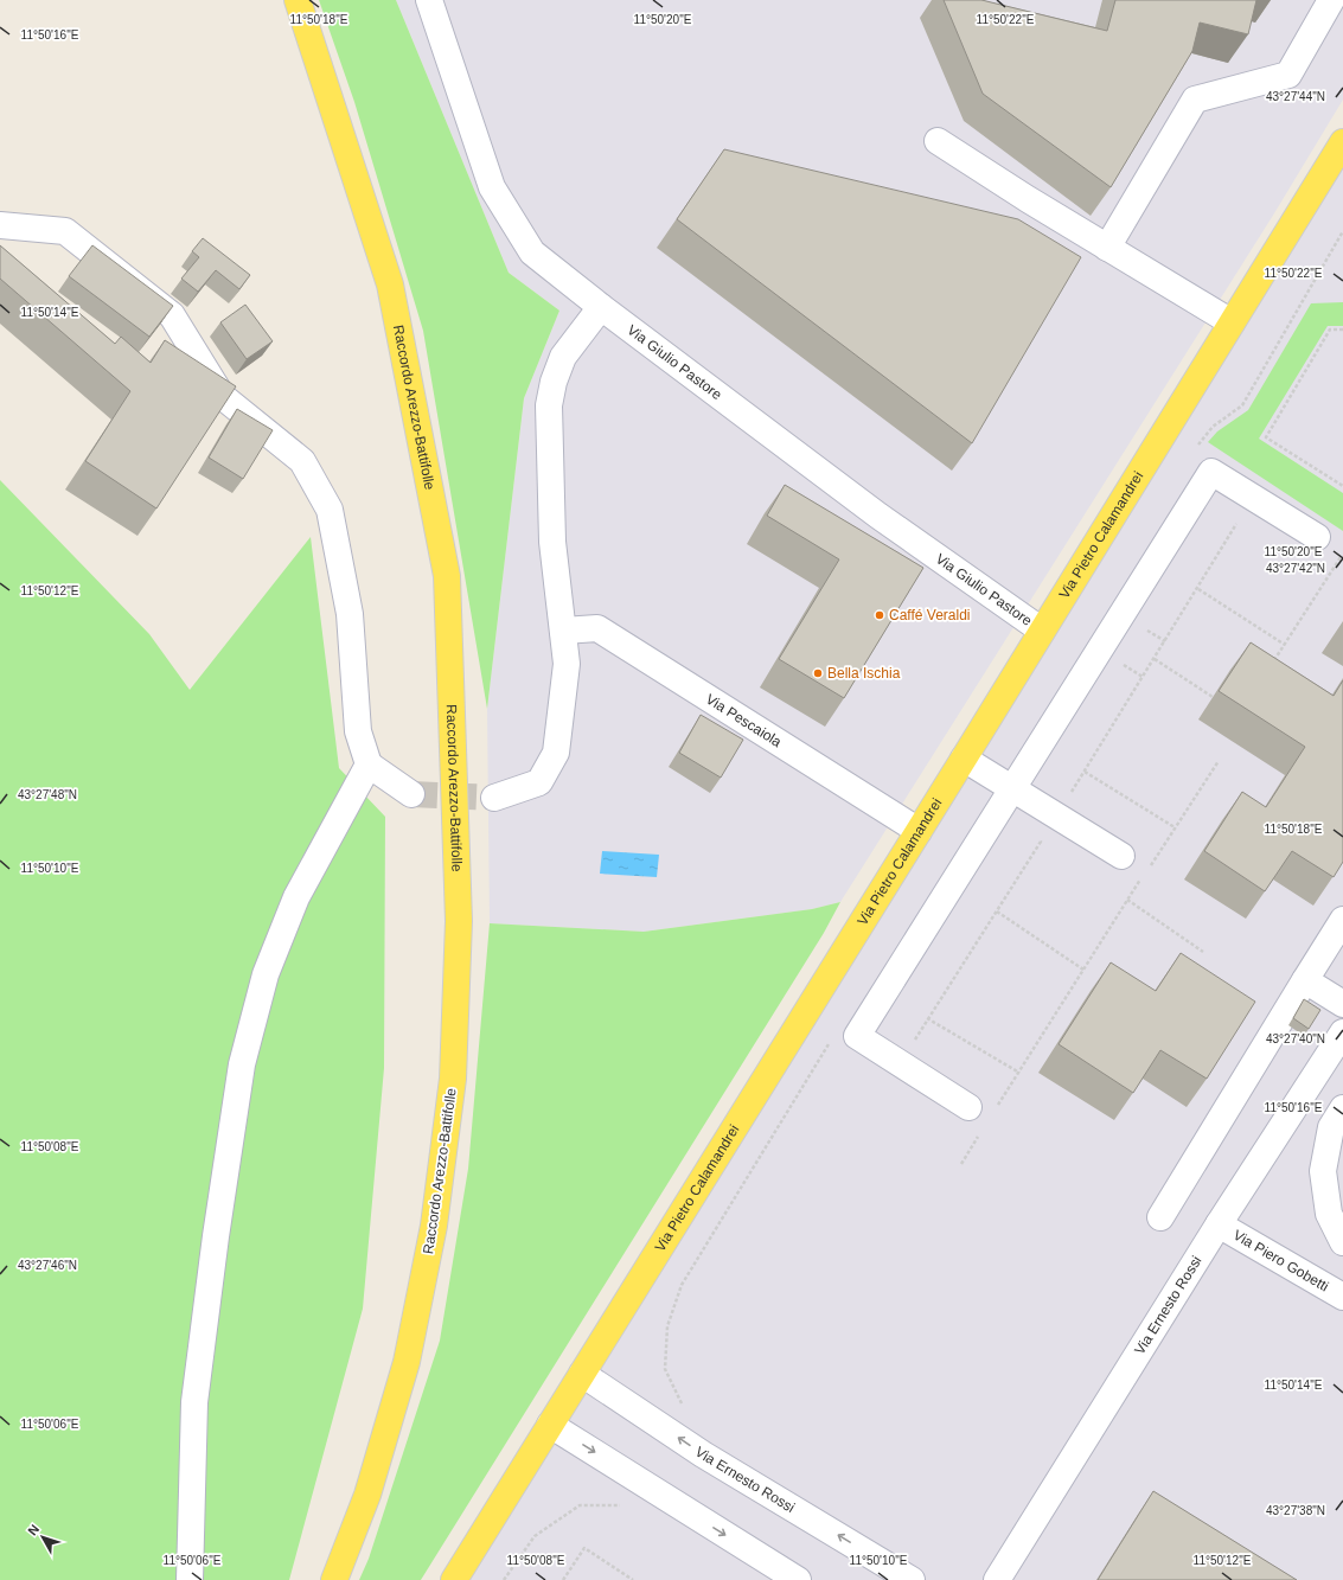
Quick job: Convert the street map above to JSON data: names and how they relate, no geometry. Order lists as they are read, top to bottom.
{
  "streets": {
    "main road": ["Raccordo Arezzo-Battifolle", "Via Pietro Calamandrei"],
    "street": [
      "Via Giulio Pastore",
      "Via Pescaiola",
      "Via Piero Gobetti",
      "Via Ernesto Rossi"
    ]
  },
  "crossings": [
    ["Via Giulio Pastore", "Via Pietro Calamandrei"],
    ["Via Pietro Calamandrei", "Via Pescaiola"],
    ["Via Pietro Calamandrei", "Via Ernesto Rossi"],
    ["Via Piero Gobetti", "Via Ernesto Rossi"]
  ],
  "places": ["Caffé Veraldi", "Bella Ischia"],
  "north": "top left",
  "coordinates": [
    "11°50'18\"E",
    "11°50'20\"E",
    "11°50'22\"E",
    "11°50'16\"E",
    "43°27'44\"N",
    "11°50'14\"E",
    "43°27'42\"N",
    "11°50'12\"E",
    "43°27'48\"N",
    "11°50'10\"E",
    "43°27'40\"N",
    "11°50'08\"E",
    "43°27'46\"N",
    "11°50'06\"E",
    "43°27'38\"N"
  ]
}
